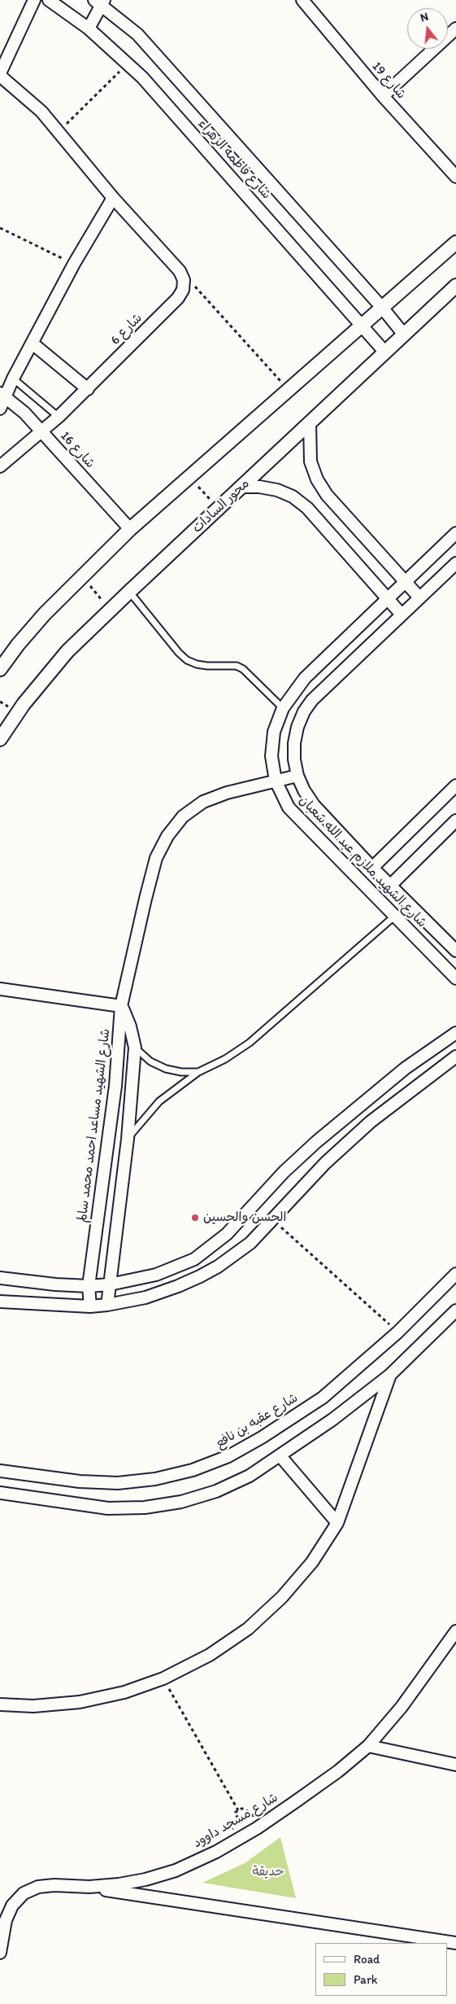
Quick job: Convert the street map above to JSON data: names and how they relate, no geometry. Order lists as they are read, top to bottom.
{
  "streets": {
    "street": [
      "شارع 19",
      "شارع فاطمه الزهراء",
      "شارع 6",
      "شارع 16",
      "محور السادات",
      "شارع الشهيد ملازم عبد الله شعبان",
      "شارع الشهيد مساعد احمد محمد سالم",
      "شارع عقبه بن نافع",
      "شارع مسجد داوود"
    ]
  },
  "crossings": [
    ["شارع فاطمه الزهراء", "محور السادات"],
    ["شارع 6", "شارع 16"]
  ],
  "parks": ["حديقة"],
  "places": ["الحسن والحسين"],
  "legend": ["Road", "Park"],
  "north": "top"
}
